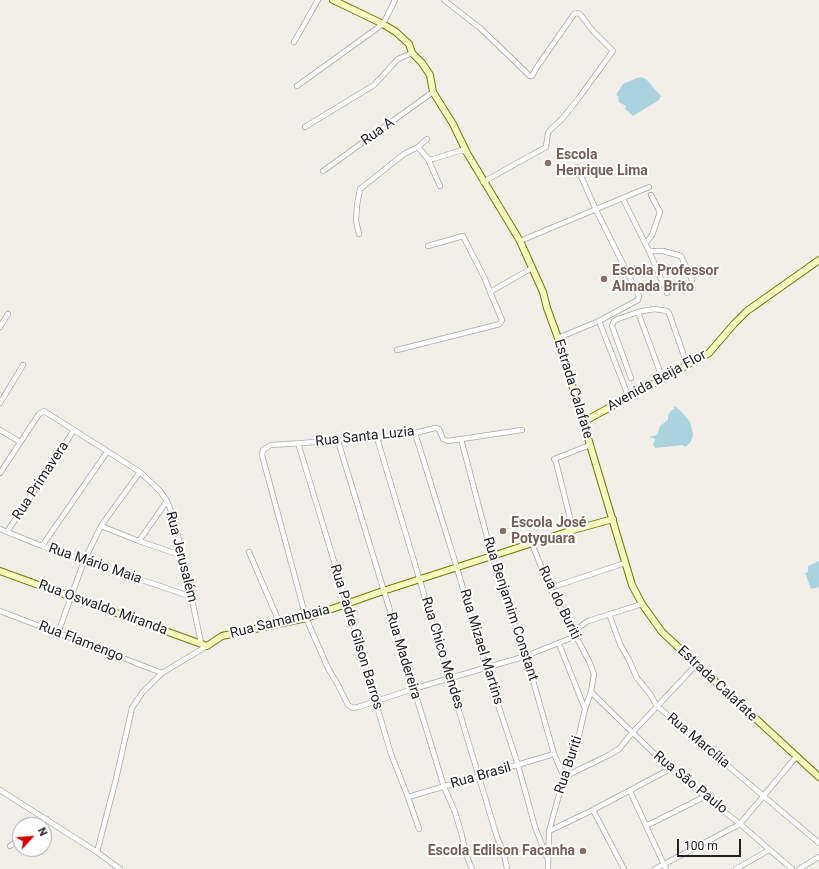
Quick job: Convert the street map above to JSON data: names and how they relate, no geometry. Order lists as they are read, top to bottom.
{
  "streets": {
    "street": [
      "Rua A",
      "Avenida Beija Flor",
      "Estrada Calafate",
      "Rua Santa Luzia",
      "Rua Primavera",
      "Rua Jerusalém",
      "Rua Mário Maia",
      "Rua do Buriti",
      "Rua Oswaldo Miranda",
      "Rua Benjamim Constant",
      "Rua Samambaia",
      "Rua Padre Gilson Barros",
      "Rua Flamengo",
      "Rua Mizael Martins",
      "Rua Chico Mendes",
      "Rua Madereira",
      "Rua Marcília",
      "Rua Buriti",
      "Rua Brasil",
      "Rua São Paulo"
    ]
  },
  "crossings": [
    ["Rua A", "Estrada Calafate"],
    ["Avenida Beija Flor", "Estrada Calafate"],
    ["Estrada Calafate", "Rua Samambaia"],
    ["Rua Santa Luzia", "Rua Benjamim Constant"],
    ["Rua Santa Luzia", "Rua Samambaia"],
    ["Rua Santa Luzia", "Rua Padre Gilson Barros"],
    ["Rua Santa Luzia", "Rua Mizael Martins"],
    ["Rua Santa Luzia", "Rua Chico Mendes"],
    ["Rua Santa Luzia", "Rua Madereira"],
    ["Rua Primavera", "Rua Jerusalém"],
    ["Rua Primavera", "Rua Mário Maia"],
    ["Rua Jerusalém", "Rua Mário Maia"],
    ["Rua Jerusalém", "Rua Oswaldo Miranda"],
    ["Rua Jerusalém", "Rua Samambaia"],
    ["Rua do Buriti", "Rua Samambaia"],
    ["Rua do Buriti", "Rua Buriti"],
    ["Rua Oswaldo Miranda", "Rua Samambaia"],
    ["Rua Benjamim Constant", "Rua Samambaia"],
    ["Rua Benjamim Constant", "Rua Buriti"],
    ["Rua Benjamim Constant", "Rua Brasil"],
    ["Rua Samambaia", "Rua Padre Gilson Barros"],
    ["Rua Samambaia", "Rua Flamengo"],
    ["Rua Samambaia", "Rua Mizael Martins"],
    ["Rua Samambaia", "Rua Chico Mendes"],
    ["Rua Samambaia", "Rua Madereira"],
    ["Rua Padre Gilson Barros", "Rua Brasil"],
    ["Rua Mizael Martins", "Rua Buriti"],
    ["Rua Mizael Martins", "Rua Brasil"],
    ["Rua Chico Mendes", "Rua Brasil"],
    ["Rua Madereira", "Rua Brasil"],
    ["Rua Buriti", "Rua São Paulo"]
  ],
  "places": [
    "Escola Henrique Lima",
    "Escola Professor Almada Brito",
    "Escola José Potyguara",
    "Escola Edilson Facanha"
  ],
  "scale_bar": "100 m",
  "north": "top right"
}
